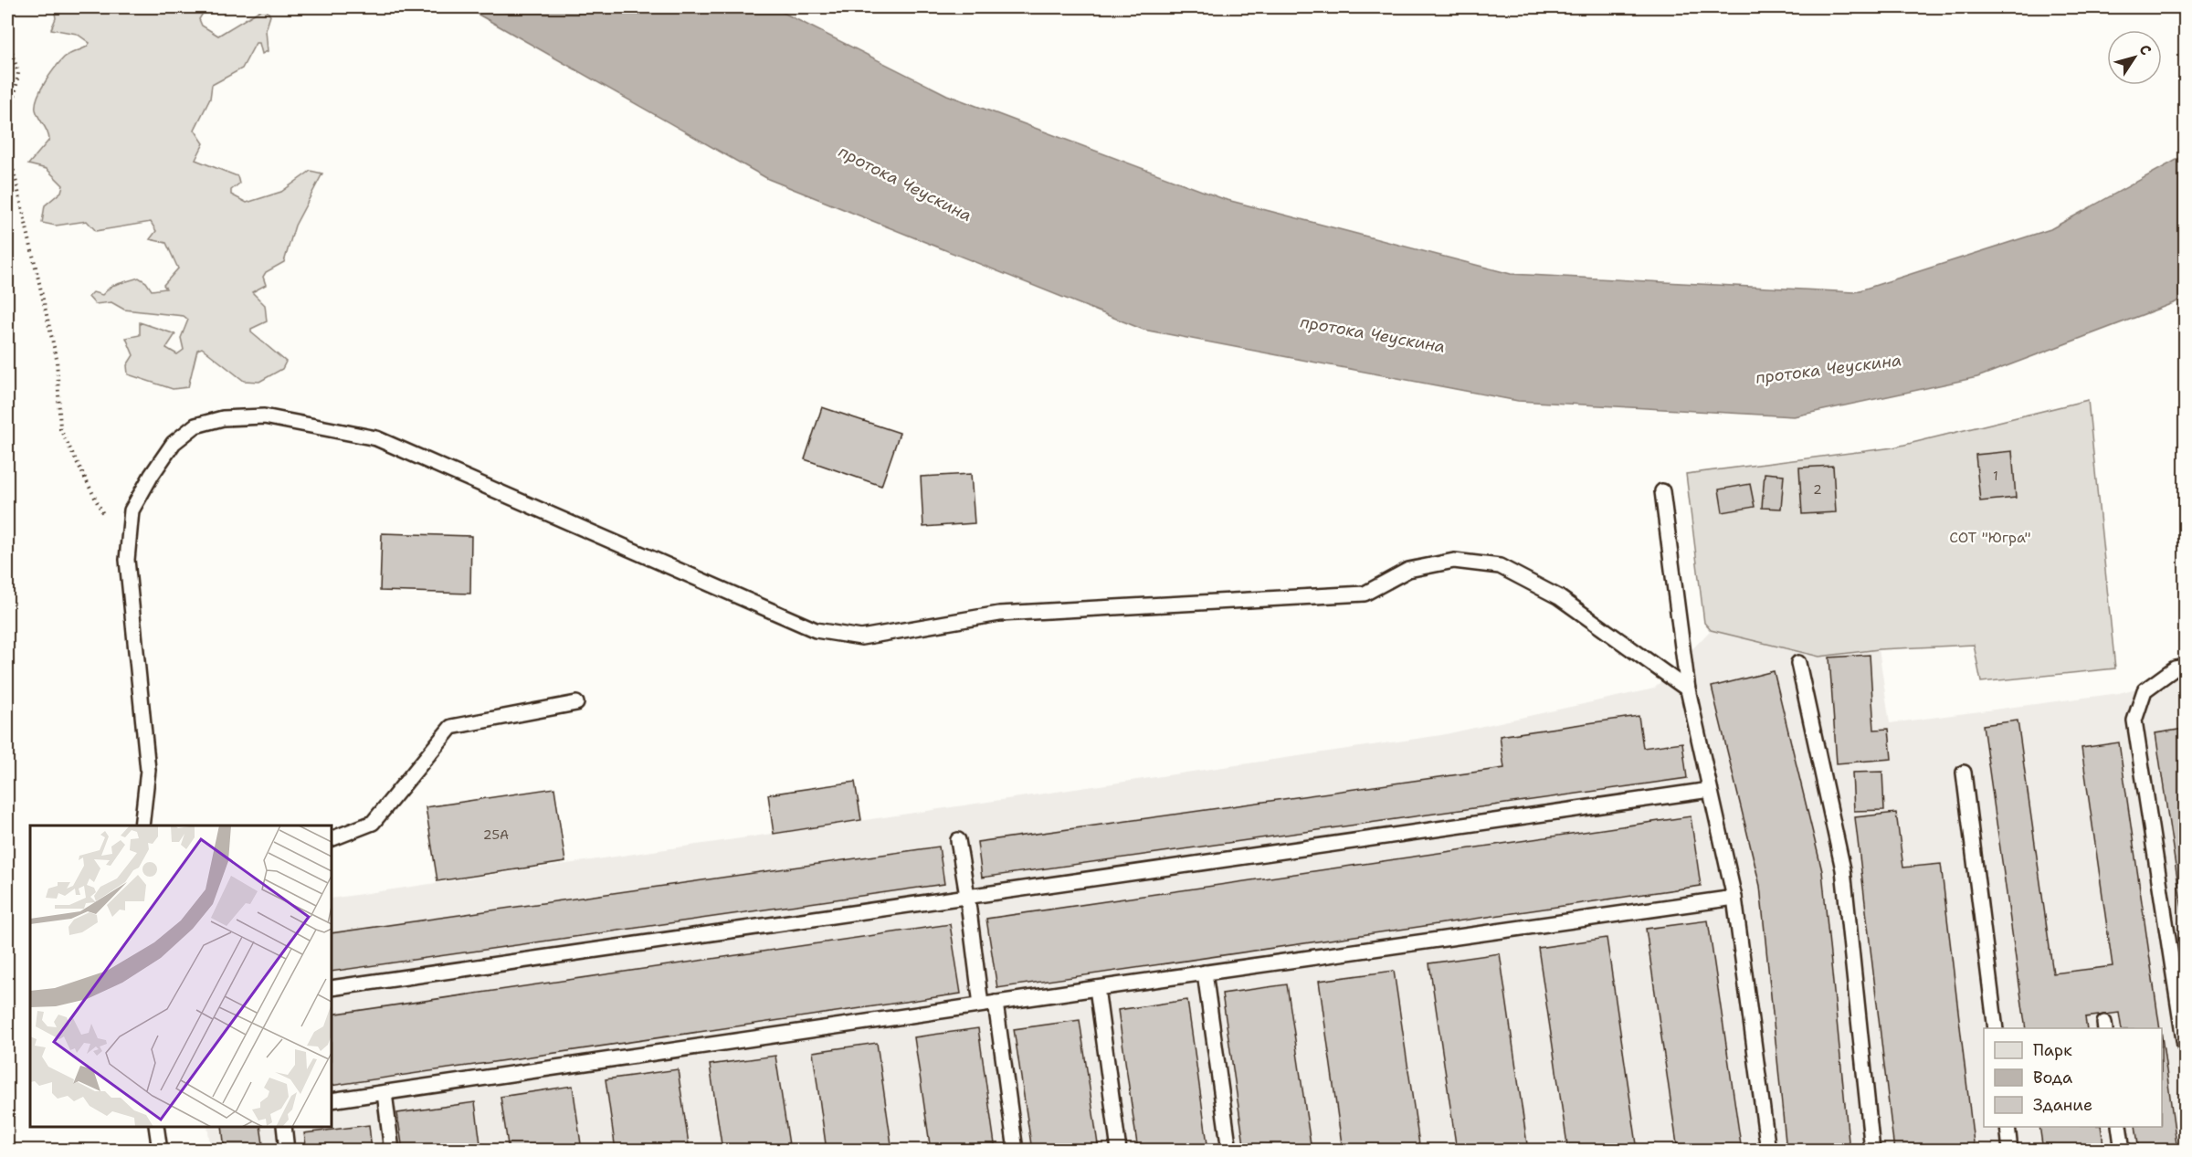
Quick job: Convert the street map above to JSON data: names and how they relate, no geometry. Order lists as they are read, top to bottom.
{
  "water": ["протока Чеускина"],
  "parks": ["СОТ \"Югра\""],
  "house_numbers": ["1", "2", "25А"],
  "legend": ["Парк", "Вода", "Здание"],
  "north": "top right"
}
